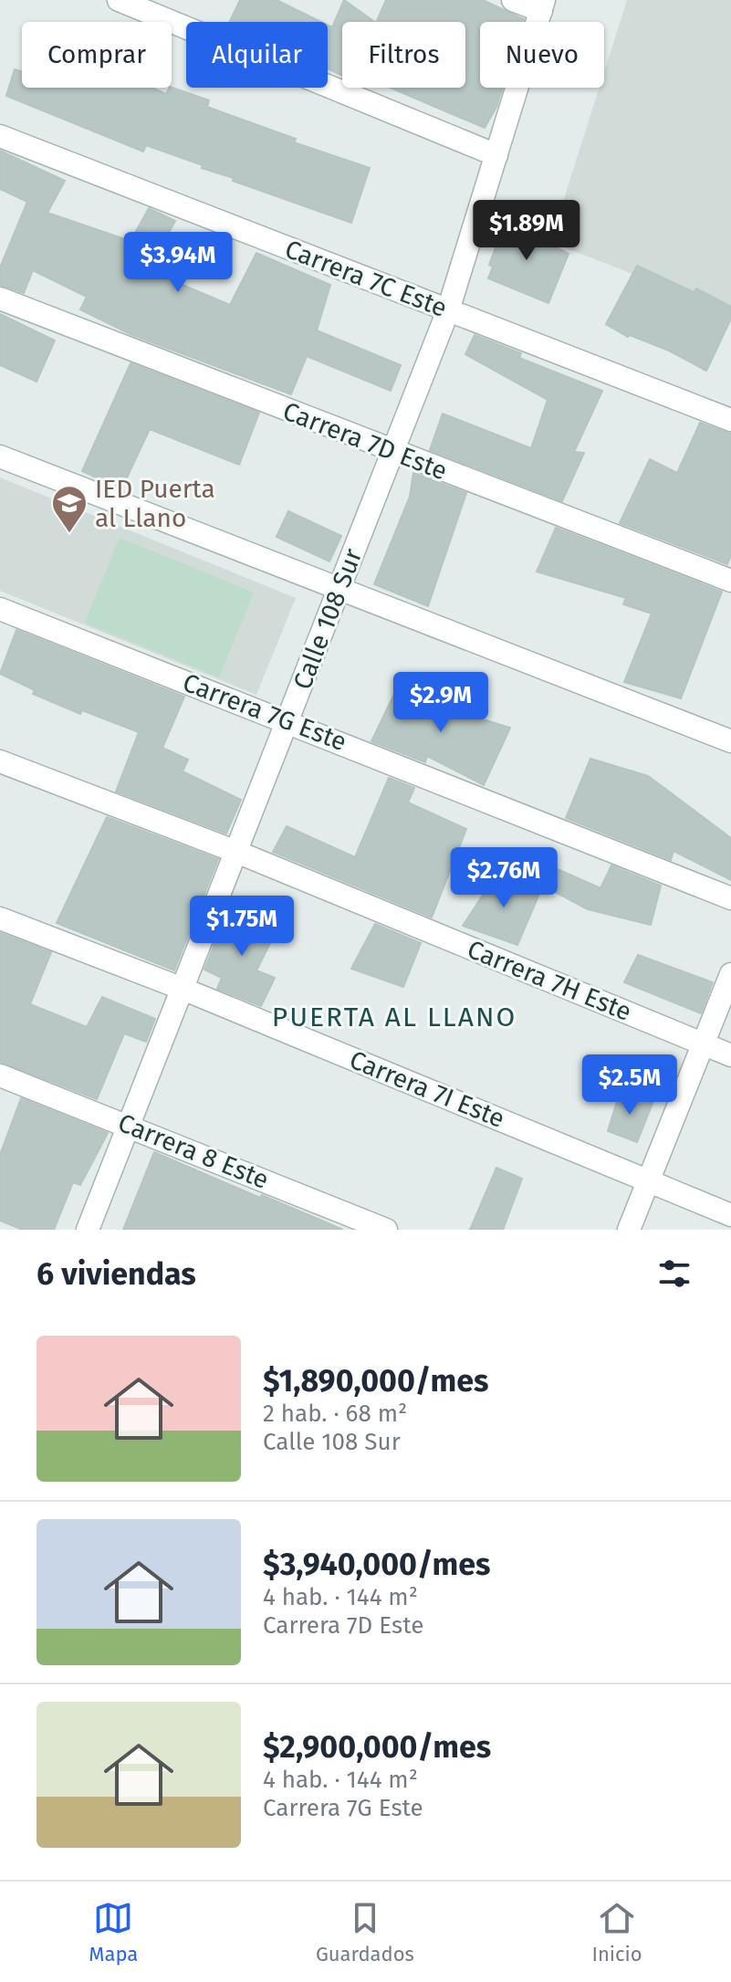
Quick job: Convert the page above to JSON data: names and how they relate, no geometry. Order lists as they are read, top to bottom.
{
  "streets": {
    "street": [
      "Carrera 7C Este",
      "Carrera 7D Este",
      "Calle 108 Sur",
      "Carrera 7G Este",
      "Carrera 7H Este",
      "Carrera 7I Este",
      "Carrera 8 Este"
    ]
  },
  "crossings": [
    ["Carrera 7C Este", "Calle 108 Sur"],
    ["Carrera 7D Este", "Calle 108 Sur"],
    ["Calle 108 Sur", "Carrera 7G Este"],
    ["Calle 108 Sur", "Carrera 7H Este"],
    ["Calle 108 Sur", "Carrera 7I Este"],
    ["Calle 108 Sur", "Carrera 8 Este"]
  ],
  "districts": ["PUERTA AL LLANO"],
  "places": {
    "school or university": ["IED Puerta al Llano"]
  },
  "page": {
    "chip": [
      "Comprar",
      "Alquilar",
      "Filtros",
      "Nuevo"
    ],
    "price": [
      "$1.89M",
      "$3.94M",
      "$2.9M",
      "$2.76M",
      "$1.75M",
      "$2.5M"
    ],
    "heading": "6 viviendas",
    "list": [
      {
        "name": "$1,890,000/mes",
        "note": "2 hab. · 68 m² · Calle 108 Sur"
      },
      {
        "name": "$3,940,000/mes",
        "note": "4 hab. · 144 m² · Carrera 7D Este"
      },
      {
        "name": "$2,900,000/mes",
        "note": "4 hab. · 144 m² · Carrera 7G Este"
      }
    ],
    "tabs": ["Mapa", "Guardados", "Inicio"]
  }
}
